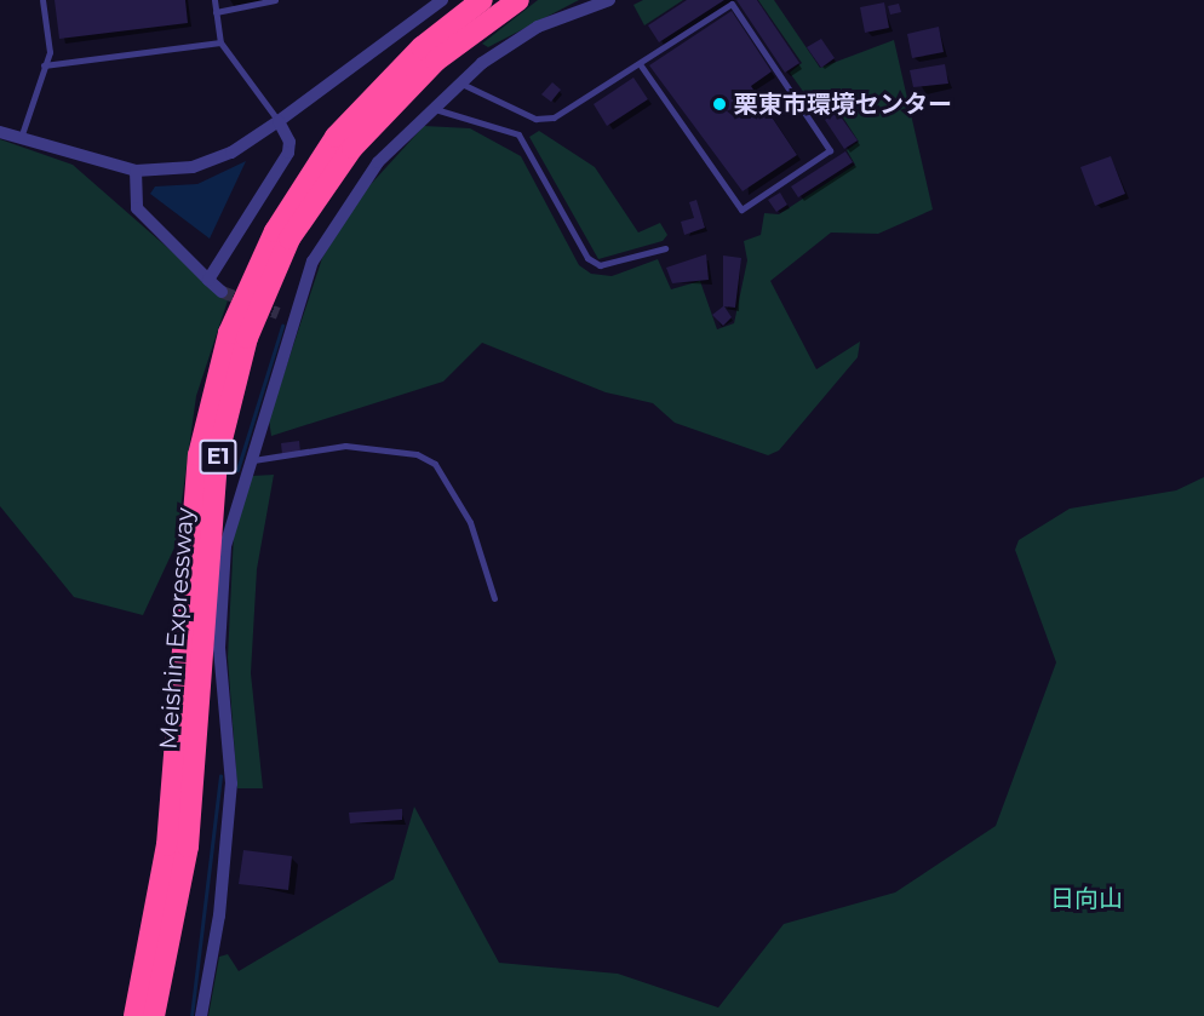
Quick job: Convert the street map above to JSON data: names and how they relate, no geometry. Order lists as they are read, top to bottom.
{
  "streets": {
    "highway": ["E1", "Meishin Expressway"]
  },
  "parks": ["日向山"],
  "places": ["栗東市環境センター"]
}
